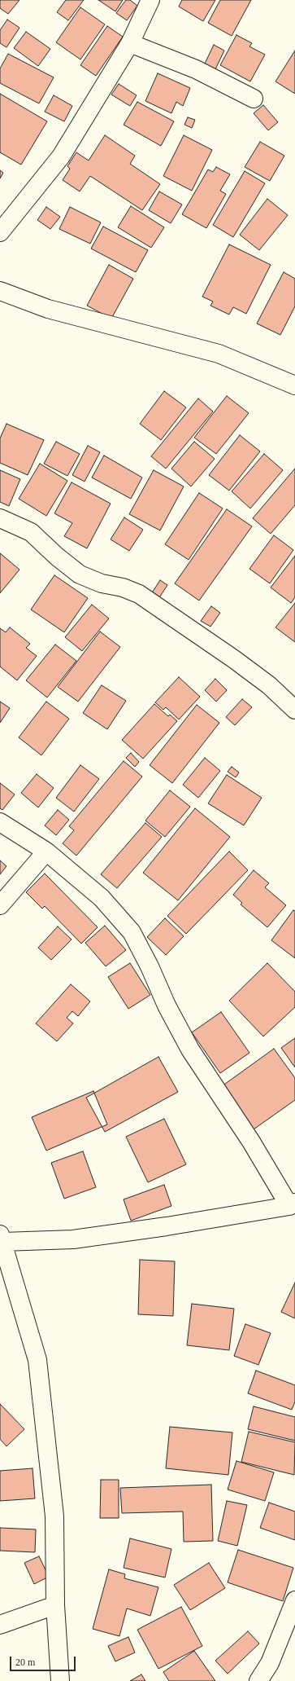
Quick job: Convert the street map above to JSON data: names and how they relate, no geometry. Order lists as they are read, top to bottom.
{
  "scale_bar": "20 m"
}
